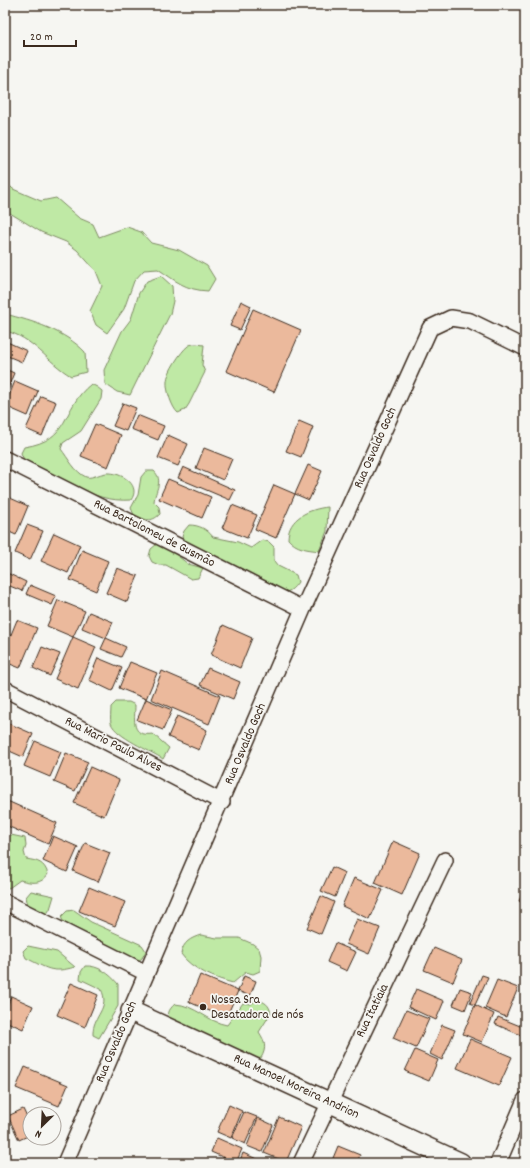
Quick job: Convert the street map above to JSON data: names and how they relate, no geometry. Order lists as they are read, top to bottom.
{
  "streets": {
    "street": [
      "Rua Osvaldo Goch",
      "Rua Bartolomeu de Gusmão",
      "Rua Mario Paulo Alves",
      "Rua Itatiaia",
      "Rua Manoel Moreira Andrion"
    ]
  },
  "crossings": [
    ["Rua Osvaldo Goch", "Rua Bartolomeu de Gusmão"],
    ["Rua Osvaldo Goch", "Rua Mario Paulo Alves"],
    ["Rua Osvaldo Goch", "Rua Manoel Moreira Andrion"],
    ["Rua Itatiaia", "Rua Manoel Moreira Andrion"]
  ],
  "places": ["Nossa Sra Desatadora de nós"],
  "scale_bar": "20 m",
  "north": "bottom left"
}
